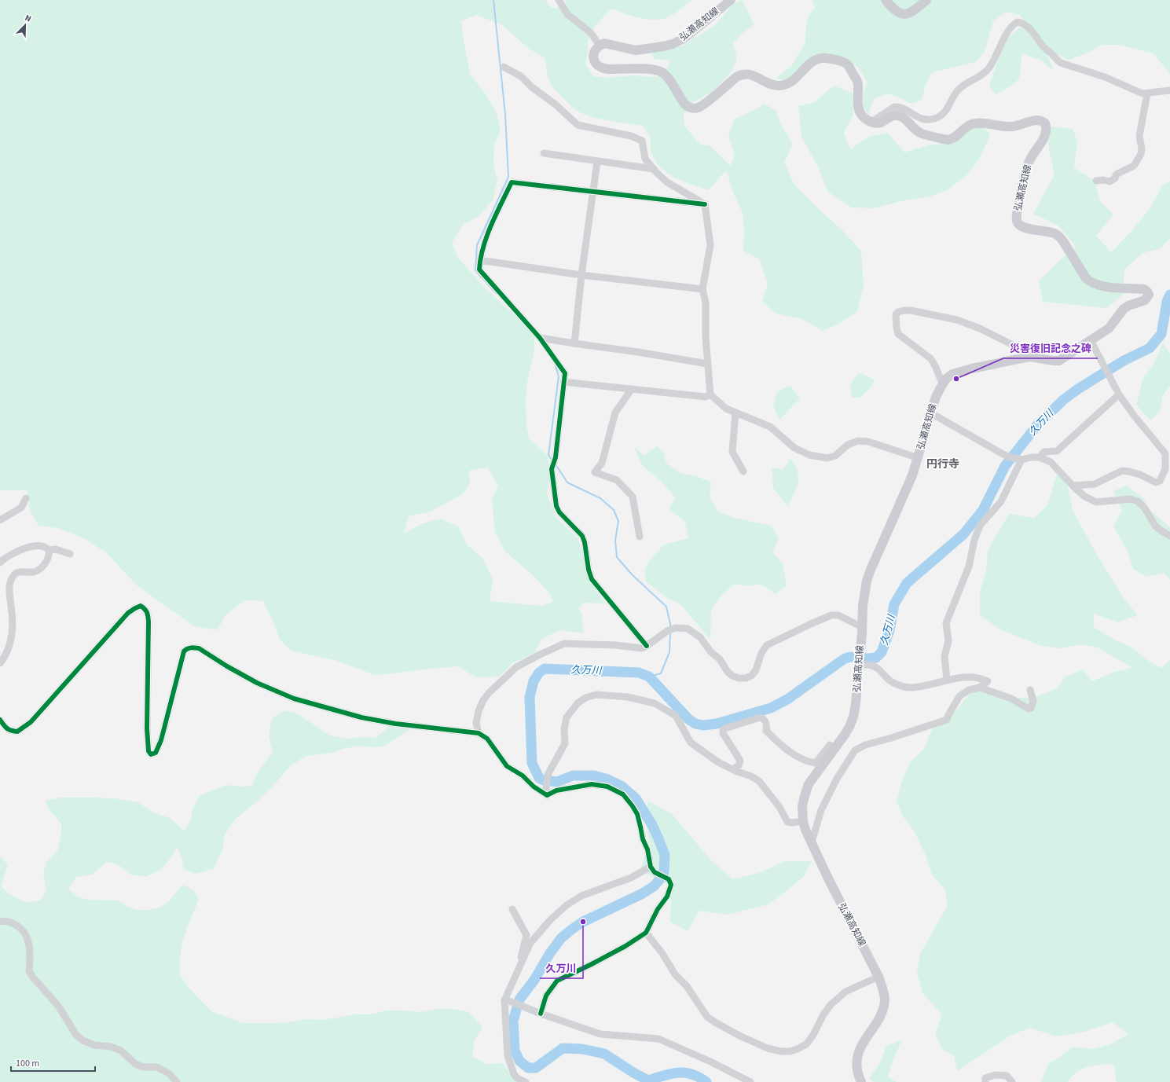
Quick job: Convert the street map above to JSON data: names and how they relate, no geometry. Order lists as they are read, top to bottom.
{
  "streets": {
    "main road": ["弘瀬高知線"]
  },
  "districts": ["円行寺"],
  "water": ["久万川"],
  "places": ["災害復旧記念之碑", "久万川"],
  "scale_bar": "100 m",
  "north": "top right"
}
